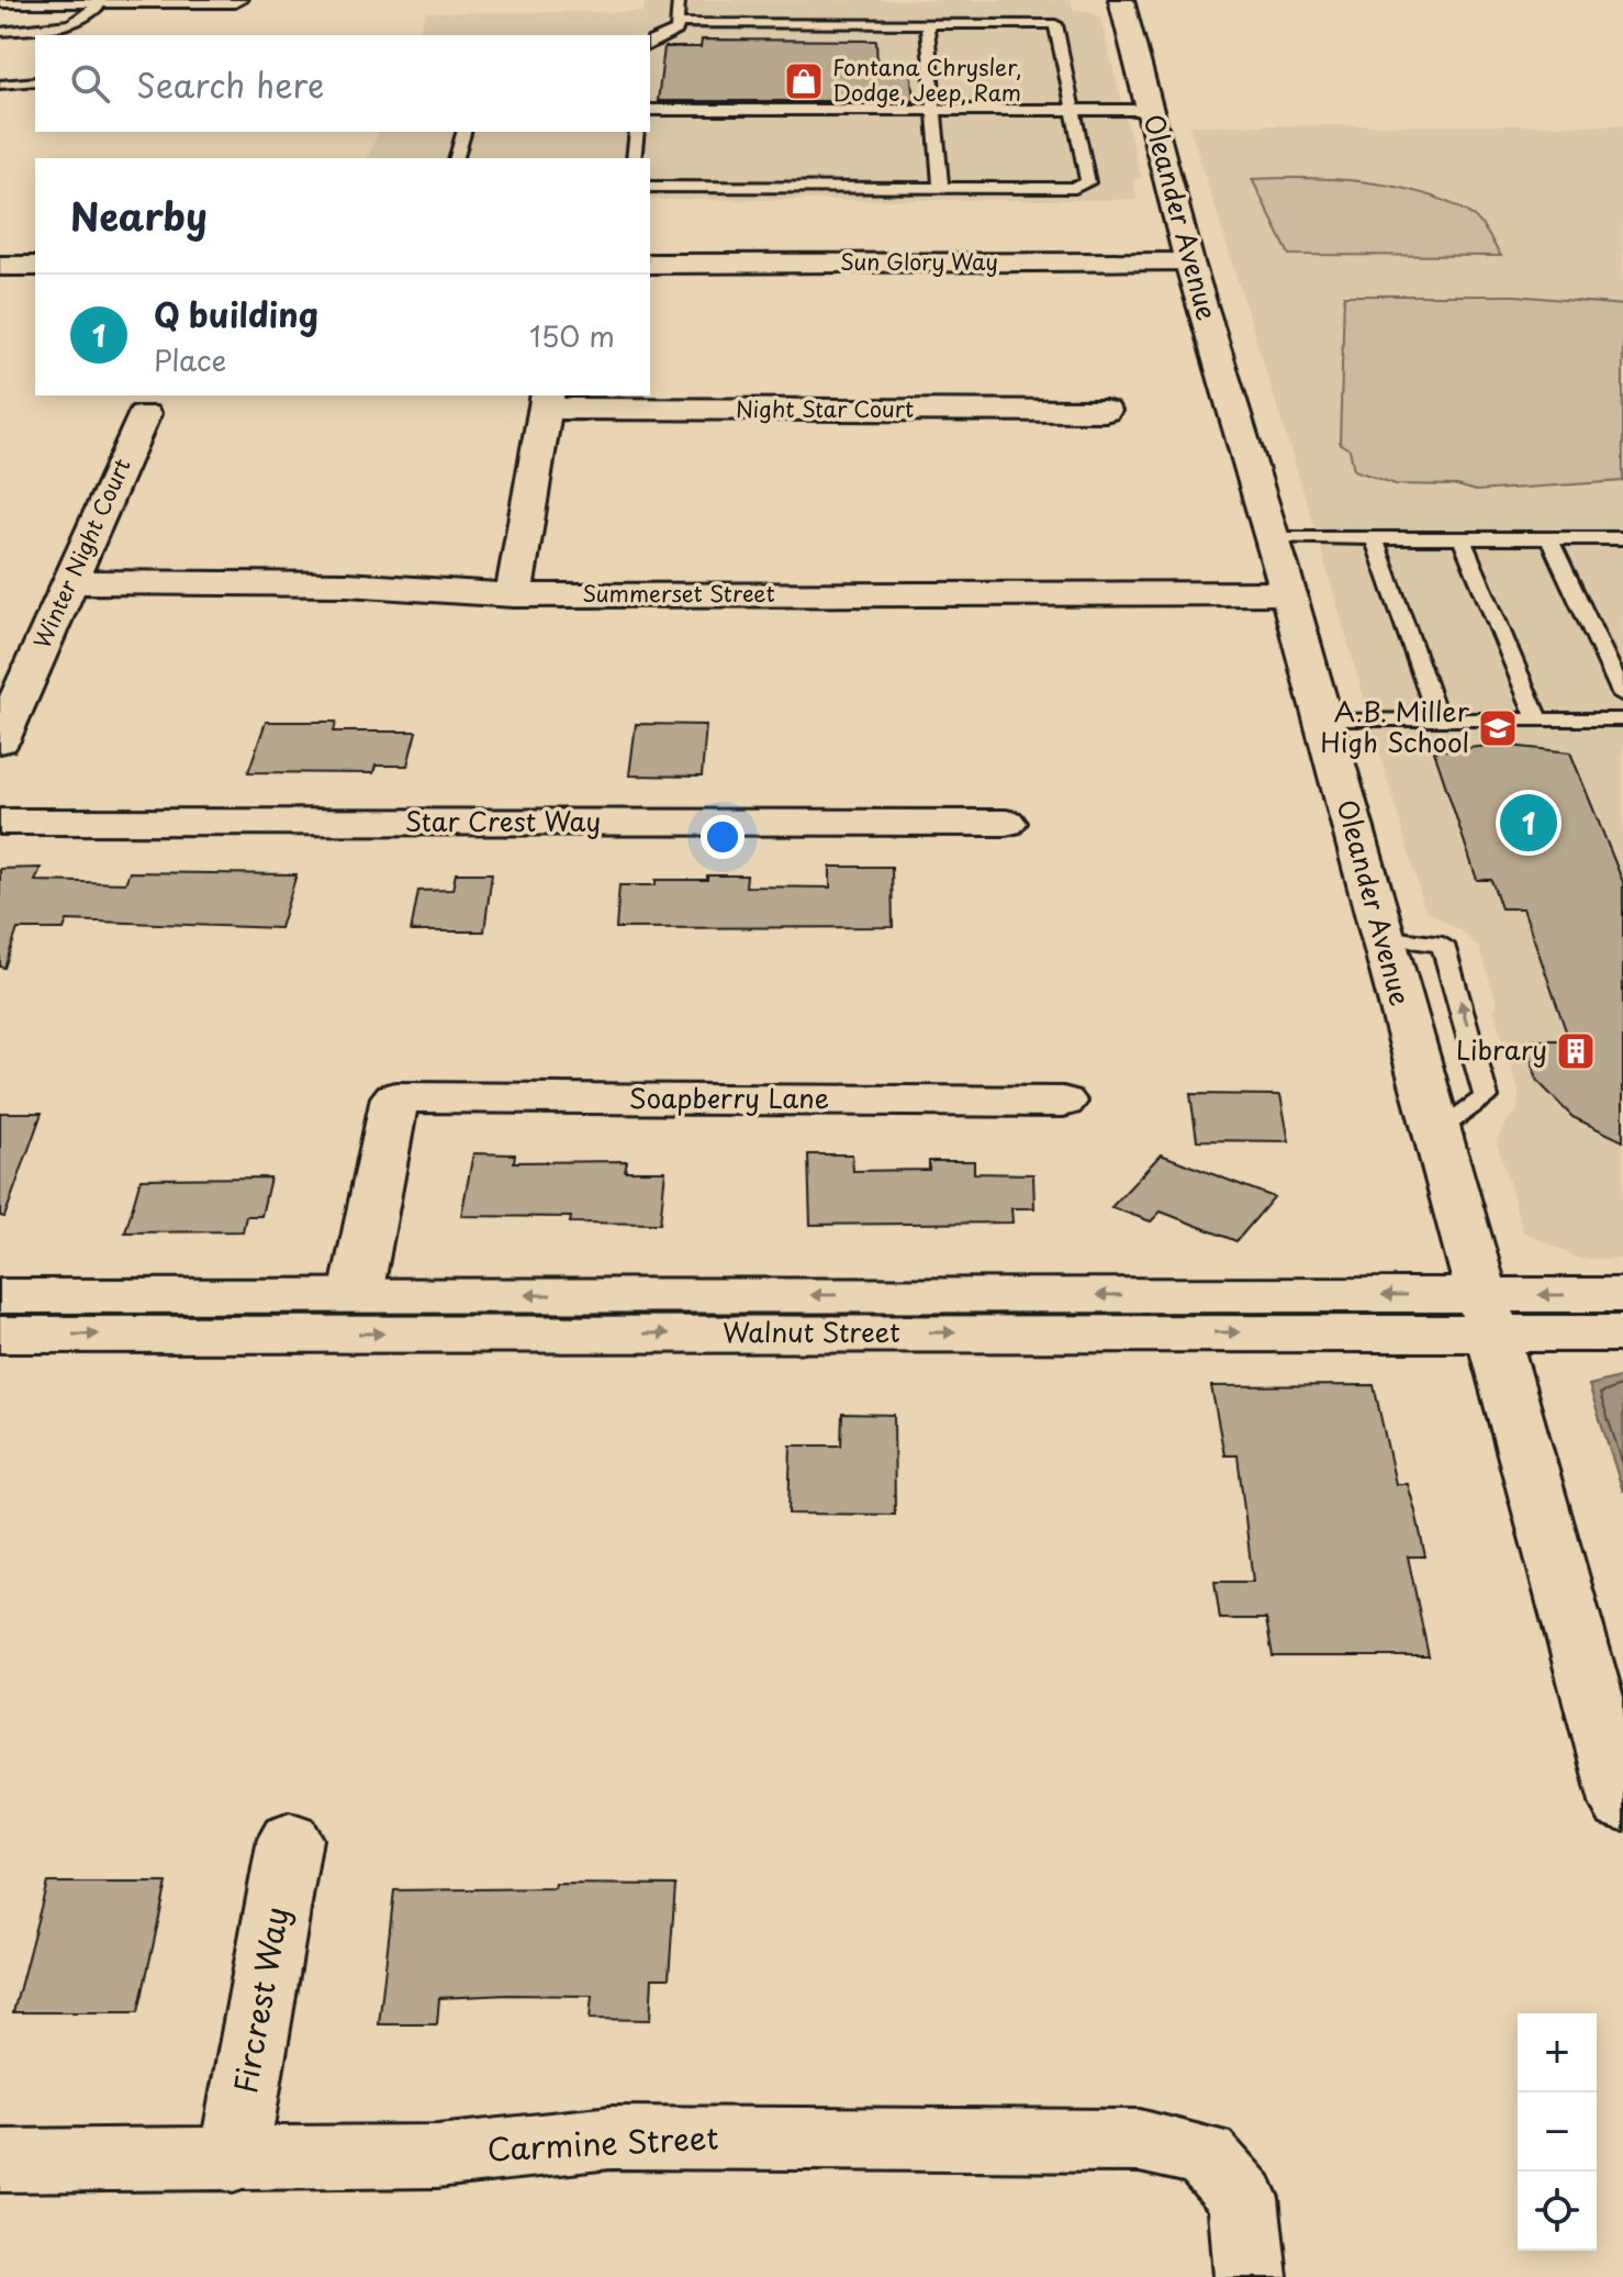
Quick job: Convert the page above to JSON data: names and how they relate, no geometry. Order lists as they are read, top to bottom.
{
  "streets": {
    "street": [
      "Oleander Avenue",
      "Sun Glory Way",
      "Night Star Court",
      "Winter Night Court",
      "Summerset Street",
      "Star Crest Way",
      "Soapberry Lane",
      "Walnut Street",
      "Fircrest Way",
      "Carmine Street"
    ]
  },
  "crossings": [
    ["Oleander Avenue", "Sun Glory Way"],
    ["Oleander Avenue", "Summerset Street"],
    ["Oleander Avenue", "Walnut Street"],
    ["Winter Night Court", "Summerset Street"],
    ["Soapberry Lane", "Walnut Street"],
    ["Fircrest Way", "Carmine Street"]
  ],
  "places": {
    "shop": ["Fontana Chrysler, Dodge, Jeep, Ram"],
    "school or university": ["A.B. Miller High School"],
    "building": ["Library"]
  },
  "page": {
    "search": "Search here",
    "heading": "Nearby",
    "list": [
      {
        "mark": "1",
        "name": "Q building",
        "note": "Place",
        "value": "150 m"
      }
    ],
    "pins": "1",
    "map_buttons": ["+", "−"]
  }
}
